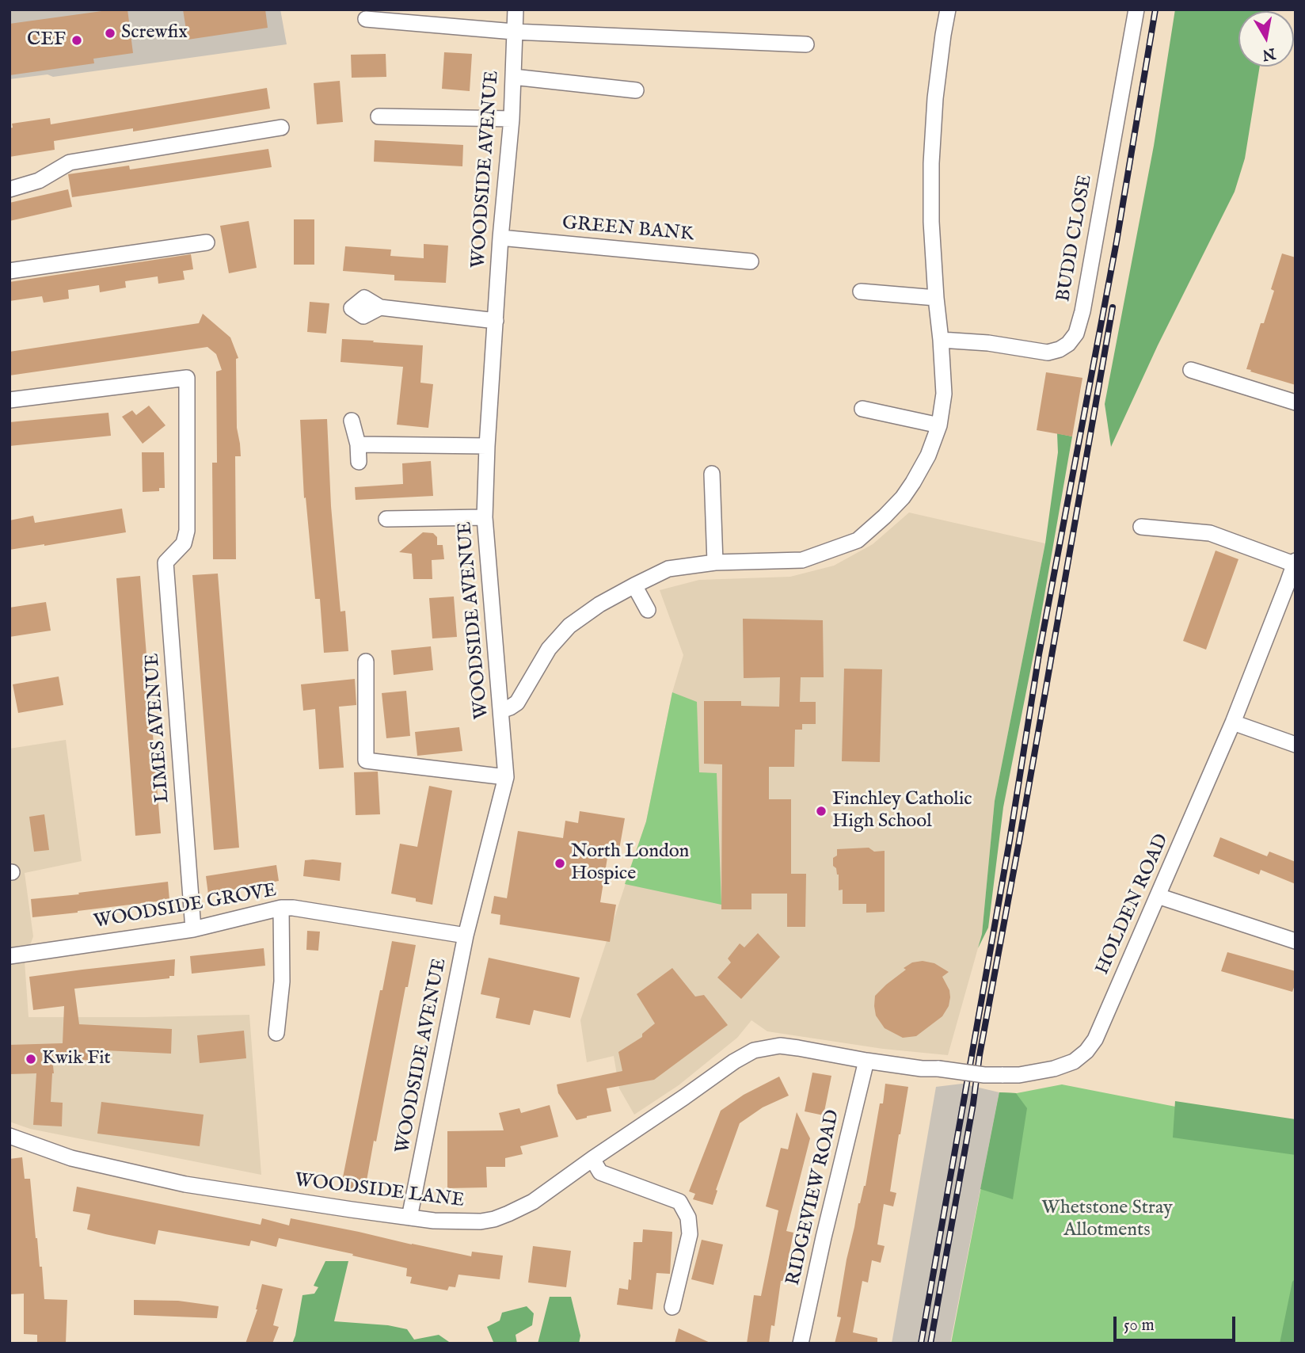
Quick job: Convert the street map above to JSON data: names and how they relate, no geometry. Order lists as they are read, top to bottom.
{
  "streets": {
    "street": [
      "WOODSIDE AVENUE",
      "GREEN BANK",
      "BUDD CLOSE",
      "LIMES AVENUE",
      "HOLDEN ROAD",
      "WOODSIDE GROVE",
      "WOODSIDE LANE",
      "RIDGEVIEW ROAD"
    ]
  },
  "crossings": [
    ["WOODSIDE AVENUE", "GREEN BANK"],
    ["WOODSIDE AVENUE", "WOODSIDE GROVE"],
    ["WOODSIDE AVENUE", "WOODSIDE LANE"],
    ["LIMES AVENUE", "WOODSIDE GROVE"],
    ["HOLDEN ROAD", "WOODSIDE LANE"],
    ["HOLDEN ROAD", "RIDGEVIEW ROAD"],
    ["WOODSIDE LANE", "RIDGEVIEW ROAD"]
  ],
  "parks": ["Whetstone Stray Allotments"],
  "places": [
    "Screwfix",
    "CEF",
    "Finchley Catholic High School",
    "North London Hospice",
    "Kwik Fit"
  ],
  "scale_bar": "50 m",
  "north": "bottom"
}
